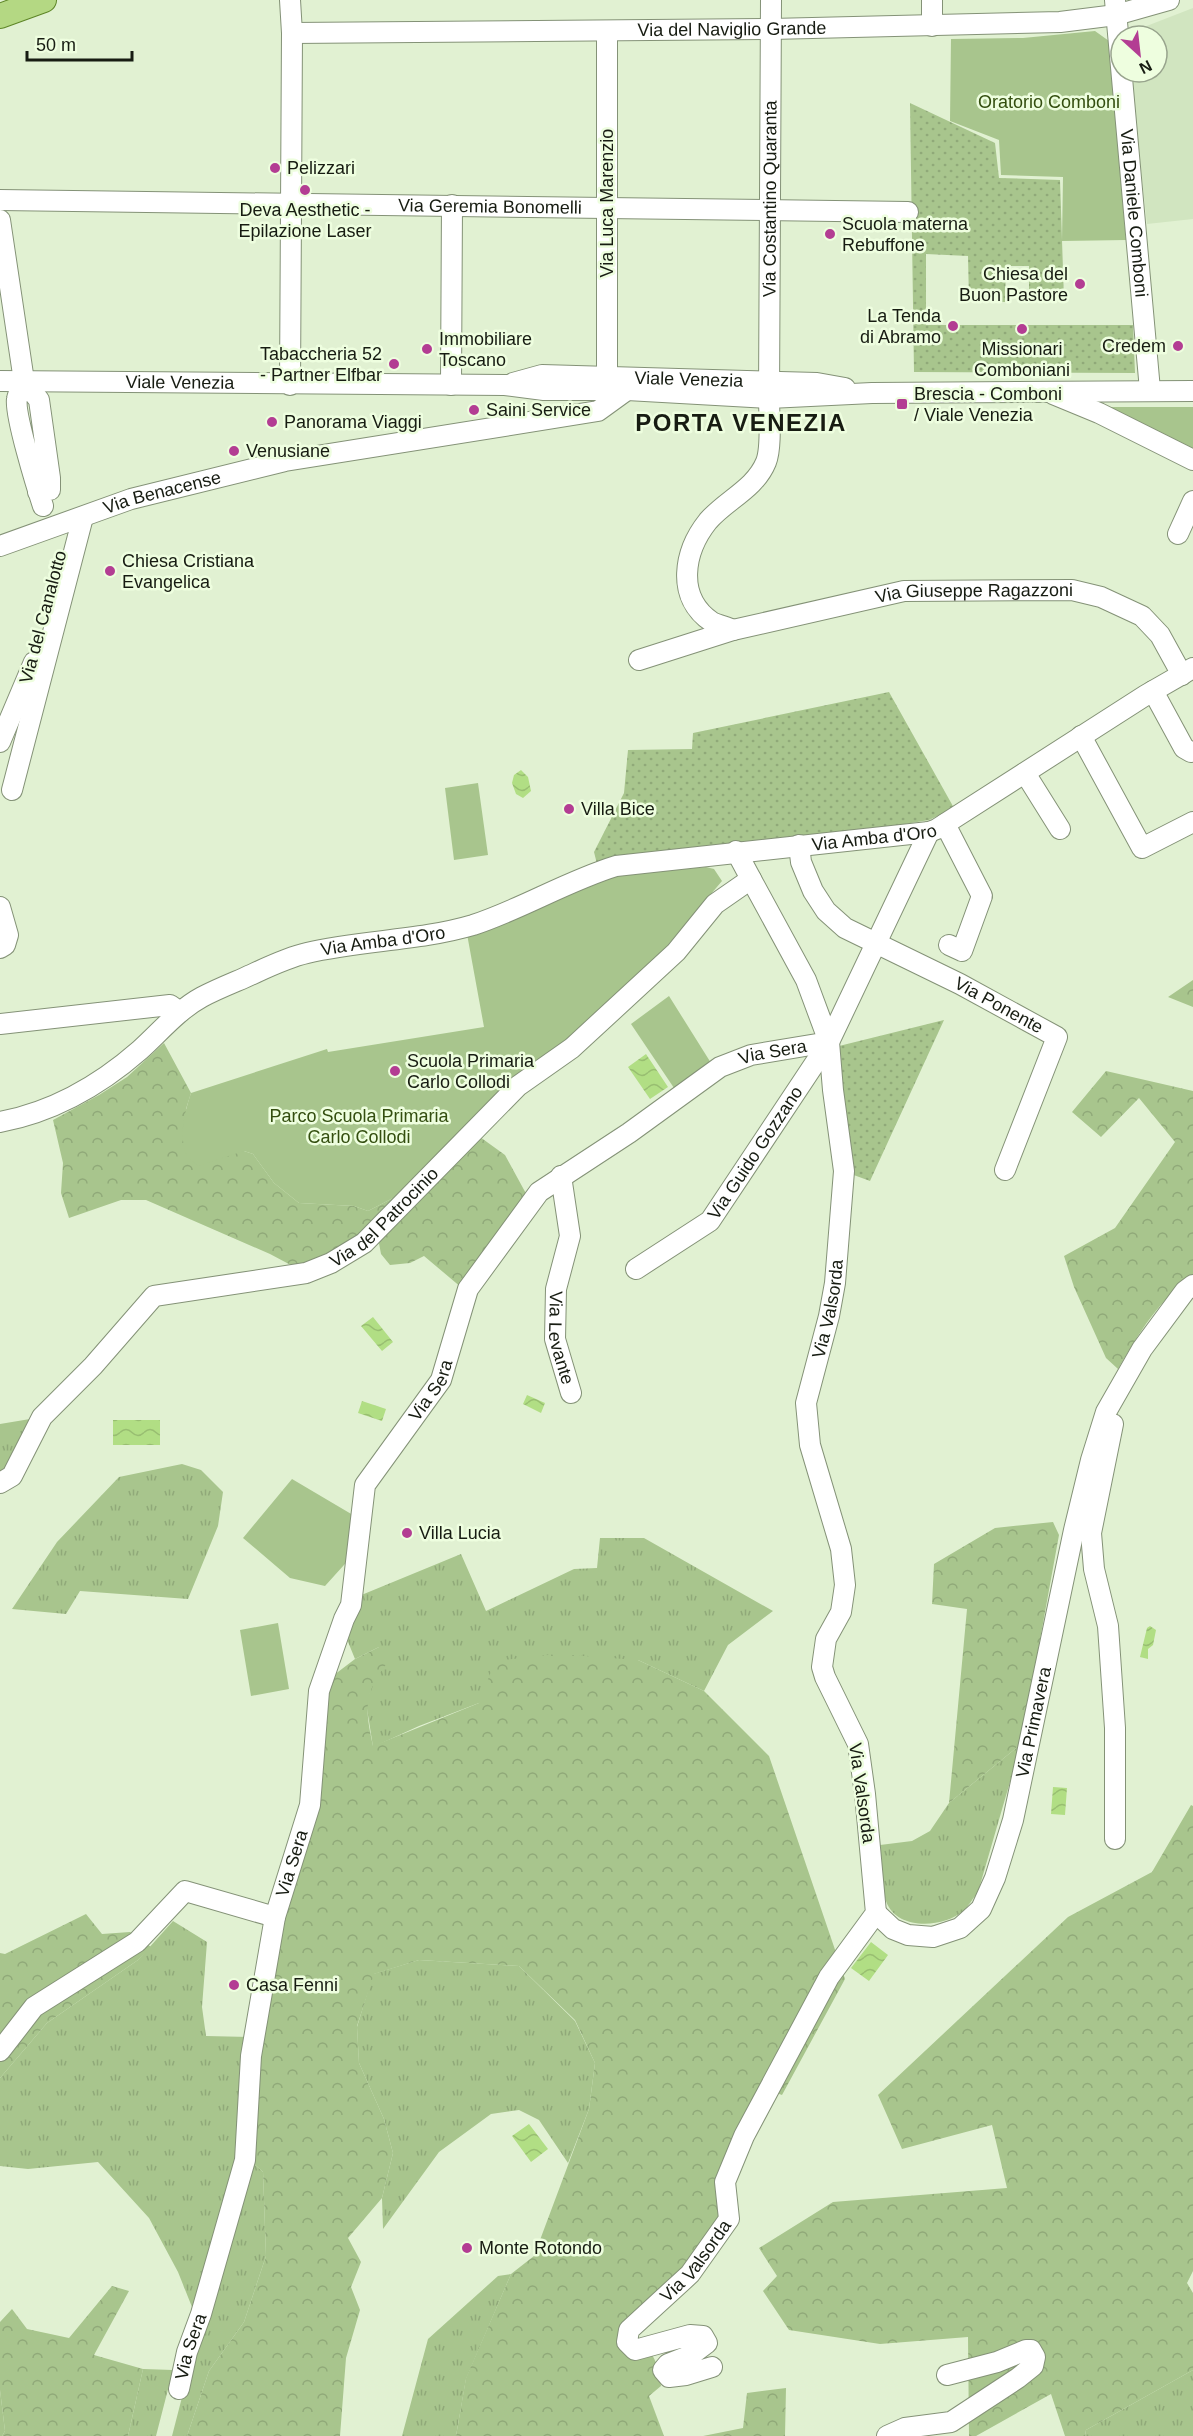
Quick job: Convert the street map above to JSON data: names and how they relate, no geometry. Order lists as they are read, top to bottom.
{
  "streets": {
    "street": [
      "Via del Naviglio Grande",
      "Via Costantino Quaranta",
      "Via Luca Marenzio",
      "Via Geremia Bonomelli",
      "Via Daniele Comboni",
      "Viale Venezia",
      "Via Benacense",
      "Via Giuseppe Ragazzoni",
      "Via del Canalotto",
      "Via Amba d'Oro",
      "Via Ponente",
      "Via Sera",
      "Via Guido Gozzano",
      "Via del Patrocinio",
      "Via Valsorda",
      "Via Levante",
      "Via Primavera"
    ]
  },
  "crossings": [
    ["Via del Naviglio Grande", "Via Costantino Quaranta"],
    ["Via del Naviglio Grande", "Via Luca Marenzio"],
    ["Via del Naviglio Grande", "Via Daniele Comboni"],
    ["Via Costantino Quaranta", "Via Geremia Bonomelli"],
    ["Via Costantino Quaranta", "Viale Venezia"],
    ["Via Luca Marenzio", "Via Geremia Bonomelli"],
    ["Via Luca Marenzio", "Viale Venezia"],
    ["Via Daniele Comboni", "Viale Venezia"],
    ["Viale Venezia", "Via Benacense"],
    ["Via Benacense", "Via del Canalotto"],
    ["Via Giuseppe Ragazzoni", "Via Amba d'Oro"],
    ["Via Amba d'Oro", "Via Ponente"],
    ["Via Sera", "Via Guido Gozzano"],
    ["Via Sera", "Via Valsorda"],
    ["Via Sera", "Via Levante"],
    ["Via Guido Gozzano", "Via Valsorda"],
    ["Via del Patrocinio", "Via Valsorda"],
    ["Via Valsorda", "Via Primavera"]
  ],
  "districts": ["PORTA VENEZIA"],
  "parks": ["Oratorio Comboni", "Parco Scuola Primaria Carlo Collodi"],
  "places": {
    "other": [
      "Pelizzari",
      "Deva Aesthetic - Epilazione Laser",
      "Scuola materna Rebuffone",
      "Chiesa del Buon Pastore",
      "La Tenda di Abramo",
      "Missionari Comboniani",
      "Credem",
      "Immobiliare Toscano",
      "Tabaccheria 52 - Partner Elfbar",
      "Saini Service",
      "Panorama Viaggi",
      "Venusiane",
      "Chiesa Cristiana Evangelica",
      "Villa Bice",
      "Scuola Primaria Carlo Collodi",
      "Villa Lucia",
      "Casa Fenni",
      "Monte Rotondo"
    ],
    "transit": ["Brescia - Comboni / Viale Venezia"]
  },
  "scale_bar": "50 m",
  "north": "bottom right"
}
